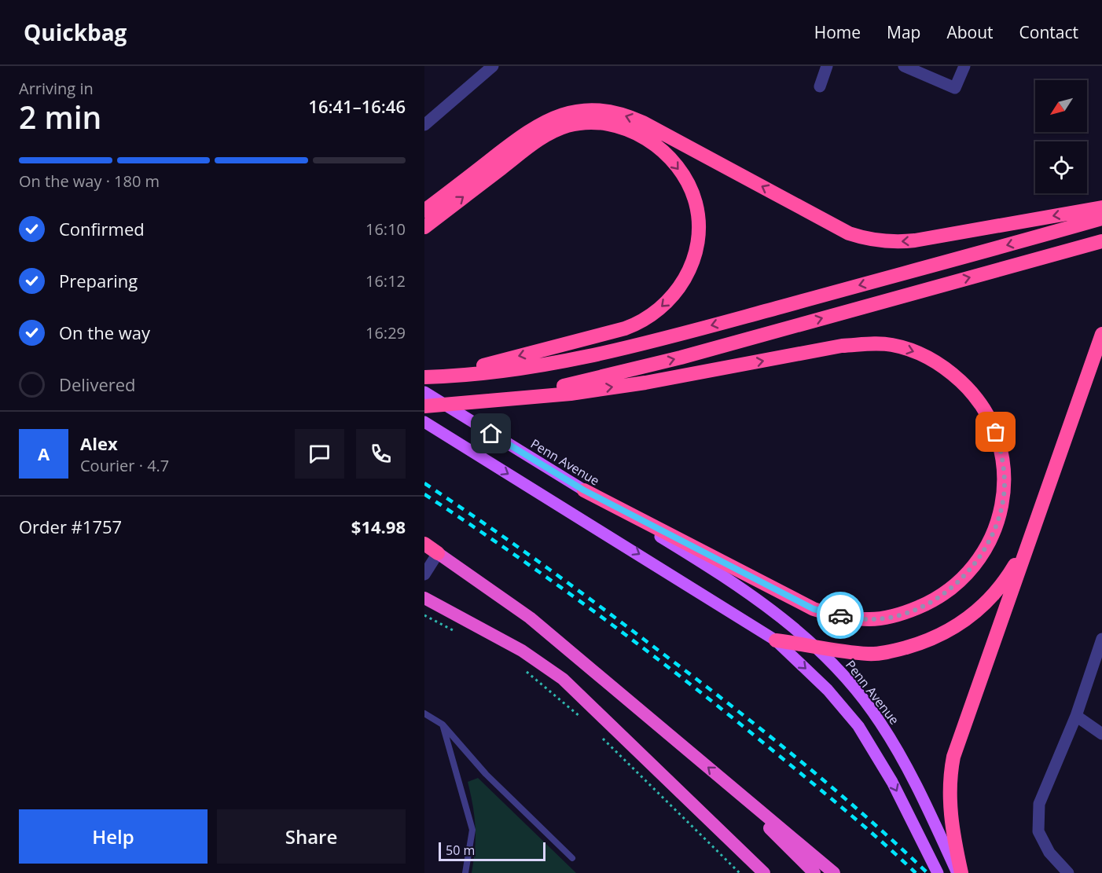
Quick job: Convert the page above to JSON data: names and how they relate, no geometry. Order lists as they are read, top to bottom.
{
  "streets": {
    "main road": ["Penn Avenue"]
  },
  "scale_bar": "50 m",
  "north": "bottom left",
  "page": {
    "header": "Quickbag",
    "nav": [
      "Home",
      "Map",
      "About",
      "Contact"
    ],
    "heading": ["2 min", "Arriving in", "16:41–16:46"],
    "panel": [
      "Alex",
      "Courier · 4.7",
      "Order #1757",
      "$14.98"
    ],
    "bar": "On the way · 180 m",
    "list": [
      ["Confirmed", "16:10"],
      ["Preparing", "16:12"],
      ["On the way", "16:29"],
      "Delivered"
    ],
    "round": "A",
    "buttons": ["Help", "Share"],
    "scale": "50 m"
  }
}
